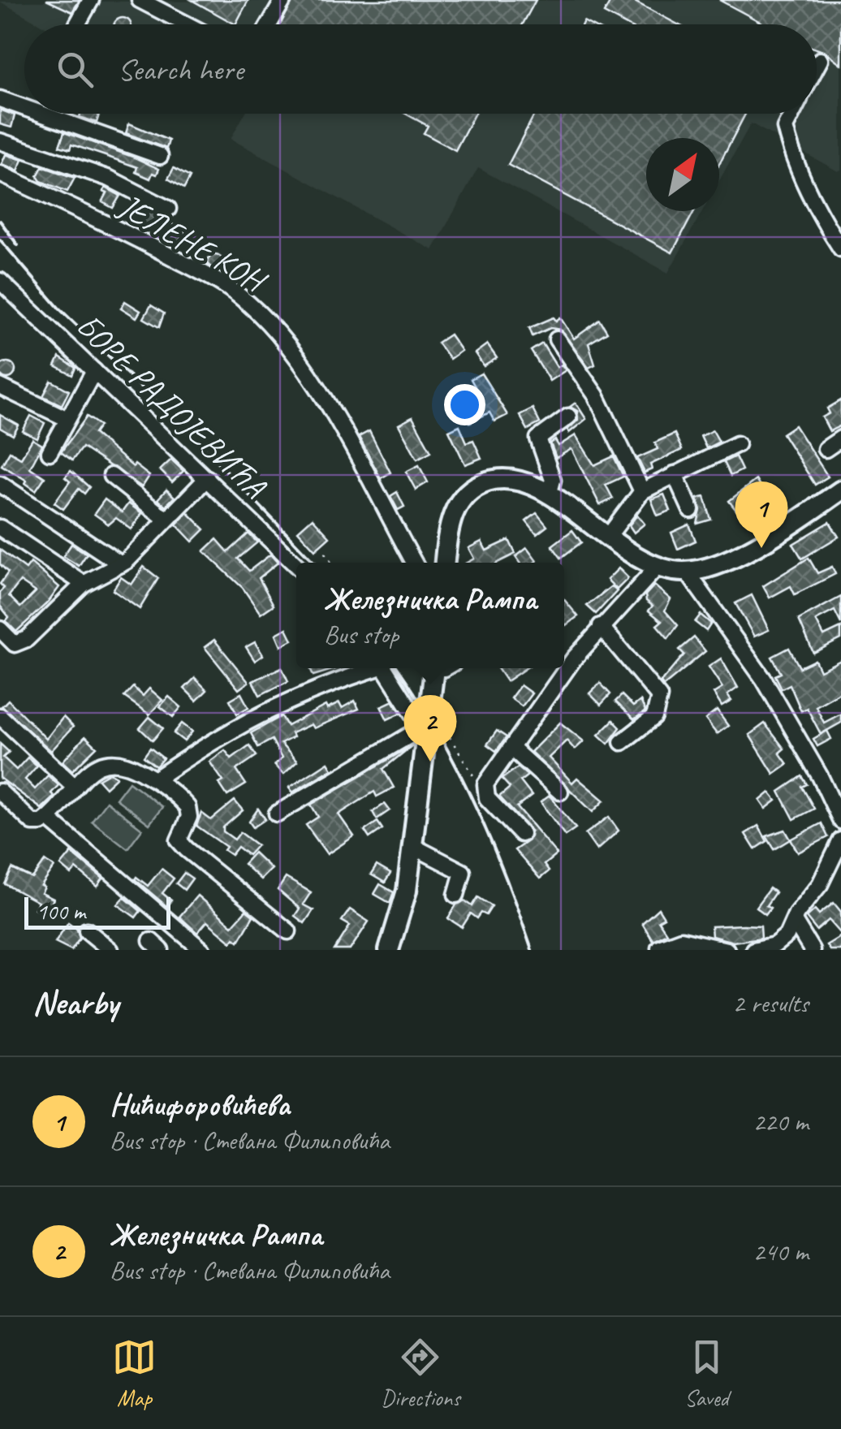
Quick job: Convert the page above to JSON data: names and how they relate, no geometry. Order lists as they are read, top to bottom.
{
  "streets": {
    "street": ["ЈЕЛЕНЕ КОН", "БОРЕ РАДОЈЕВИЋА"]
  },
  "scale_bar": "100 m",
  "north": "top right",
  "page": {
    "search": "Search here",
    "pins": ["1", "2"],
    "popup": ["Железничка Рампа", "Bus stop"],
    "scale": "100 m",
    "heading": ["Nearby", "2 results"],
    "list": [
      {
        "mark": "1",
        "name": "Нићифоровићева",
        "note": "Bus stop · Стевана Филиповића",
        "value": "220 m"
      },
      {
        "mark": "2",
        "name": "Железничка Рампа",
        "note": "Bus stop · Стевана Филиповића",
        "value": "240 m"
      }
    ],
    "nav": ["Map", "Directions", "Saved"]
  }
}
